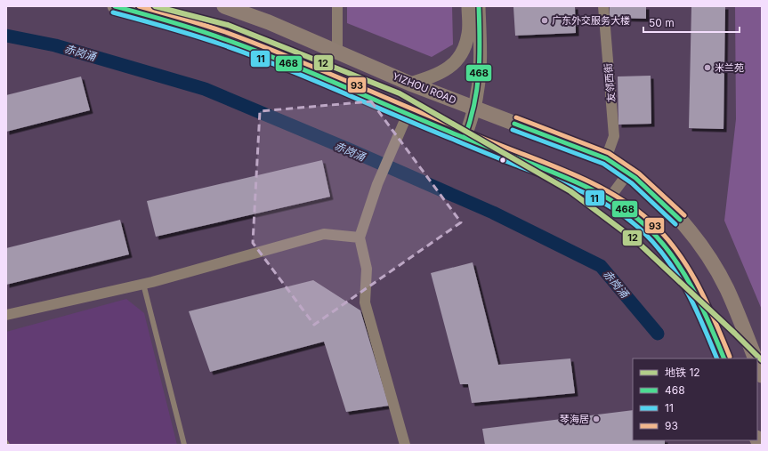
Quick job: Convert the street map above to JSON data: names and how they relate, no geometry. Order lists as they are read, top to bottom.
{
  "streets": {
    "main road": ["YIZHOU ROAD"],
    "street": ["友邻西街"]
  },
  "crossings": [
    ["友邻西街", "YIZHOU ROAD"]
  ],
  "water": ["赤岗涌"],
  "places": ["广东外交服务大楼", "米兰苑", "琴海居"],
  "lines": [
    "metro line 12",
    "transit line 468",
    "transit line 93",
    "transit line 11"
  ],
  "legend": [
    "地铁 12",
    "468",
    "11",
    "93"
  ],
  "scale_bar": "50 m"
}
